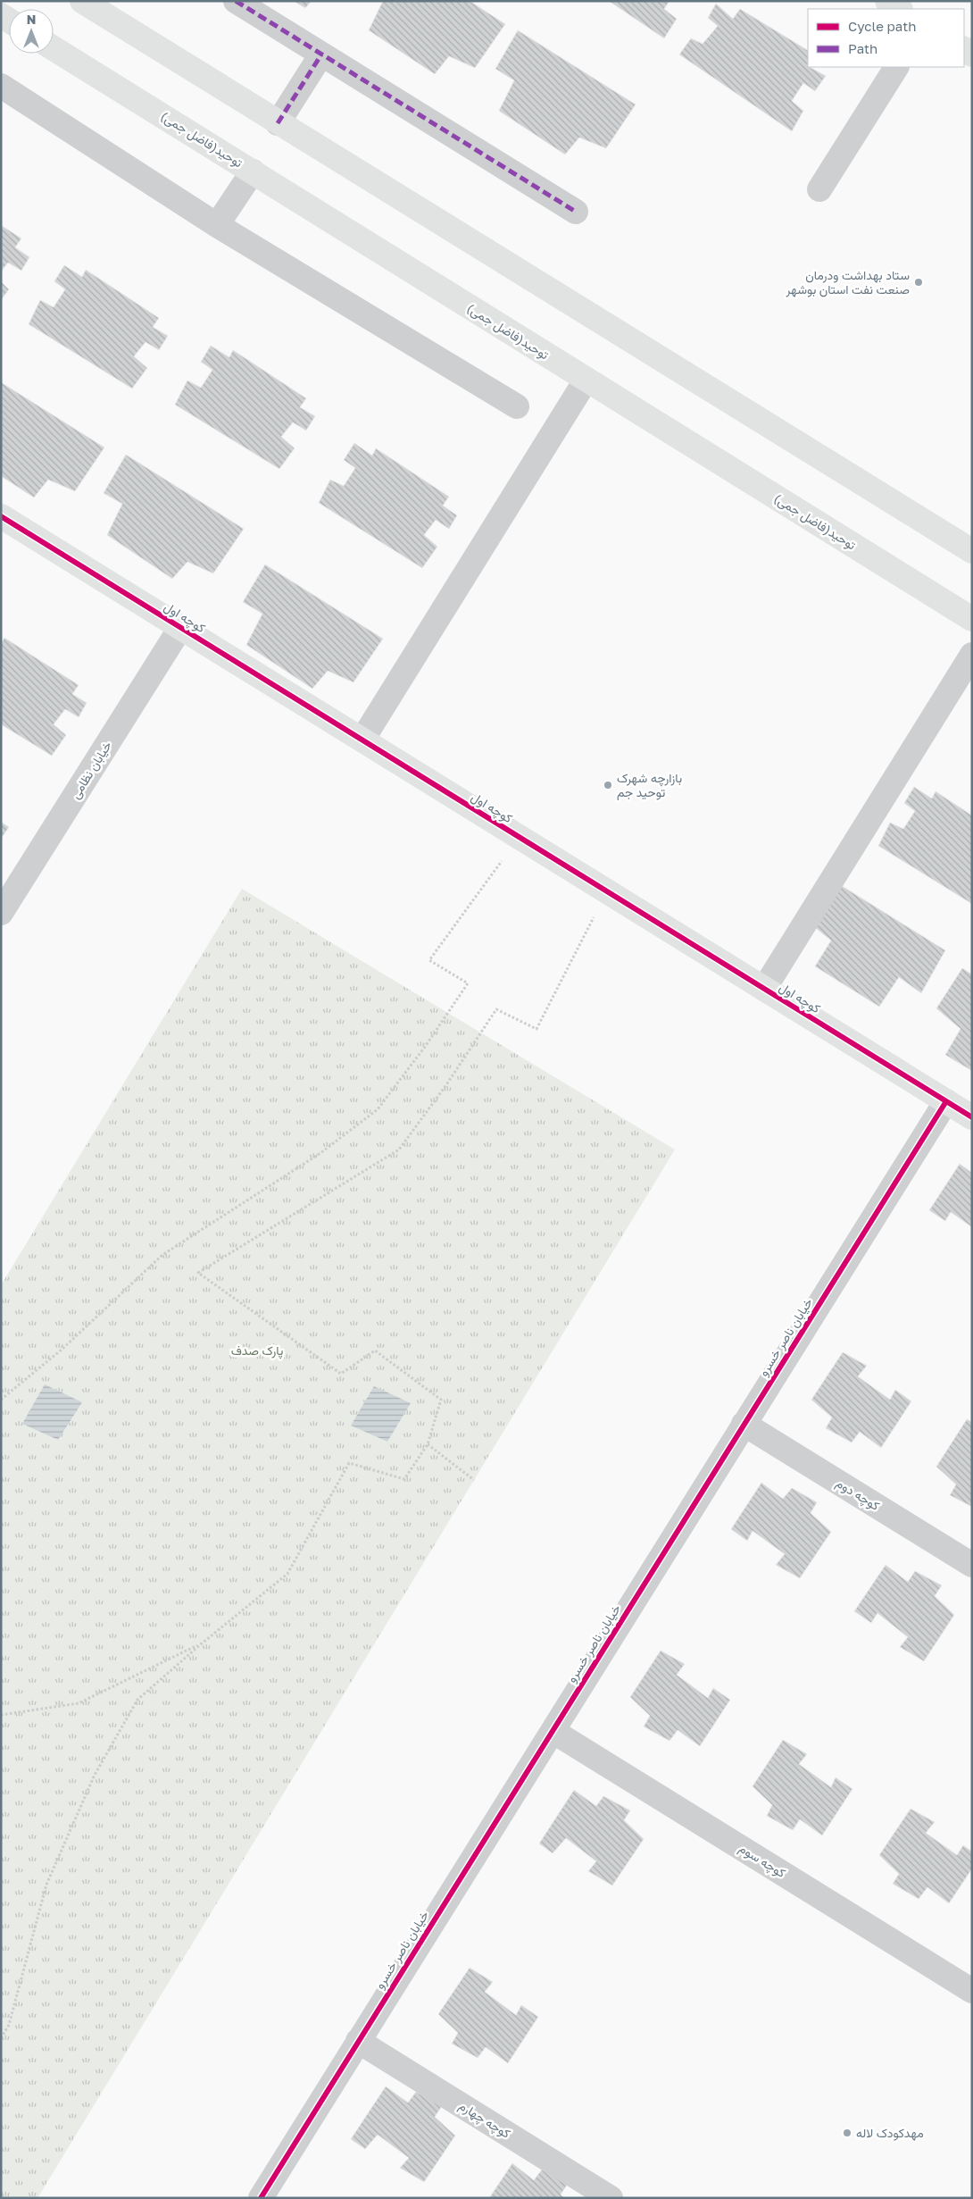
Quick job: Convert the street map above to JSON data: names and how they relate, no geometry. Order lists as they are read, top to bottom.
{
  "streets": {
    "street": [
      "توحید(فاضل جمی)",
      "کوچه اول",
      "خیابان نظامی",
      "خیابان ناصر خسرو",
      "کوچه دوم",
      "کوچه سوم",
      "کوچه چهارم"
    ]
  },
  "crossings": [
    ["کوچه اول", "خیابان نظامی"],
    ["کوچه اول", "خیابان ناصر خسرو"],
    ["خیابان ناصر خسرو", "کوچه دوم"],
    ["خیابان ناصر خسرو", "کوچه سوم"],
    ["خیابان ناصر خسرو", "کوچه چهارم"]
  ],
  "parks": ["پارک صدف"],
  "places": ["ستاد بهداشت ودرمان صنعت نفت استان بوشهر", "بازارچه شهرک توحید جم", "مهدکودک لاله"],
  "legend": ["Cycle path", "Path"],
  "north": "top"
}
